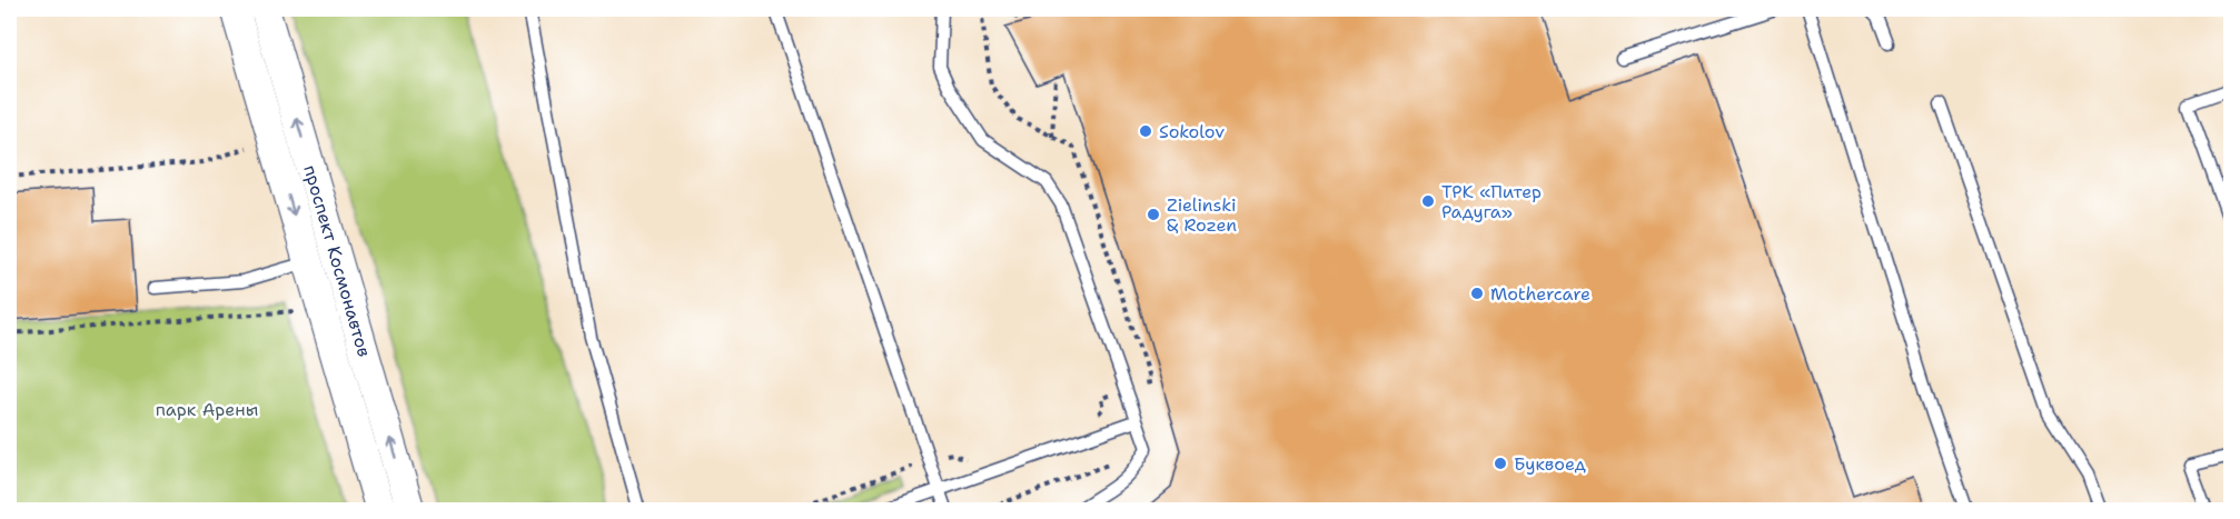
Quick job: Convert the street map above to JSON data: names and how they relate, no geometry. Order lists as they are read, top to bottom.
{
  "streets": {
    "street": ["проспект Космонавтов"]
  },
  "parks": ["парк Арены"],
  "places": [
    "Sokolov",
    "ТРК «Питер Радуга»",
    "Zielinski & Rozen",
    "Mothercare",
    "Буквоед"
  ]
}
